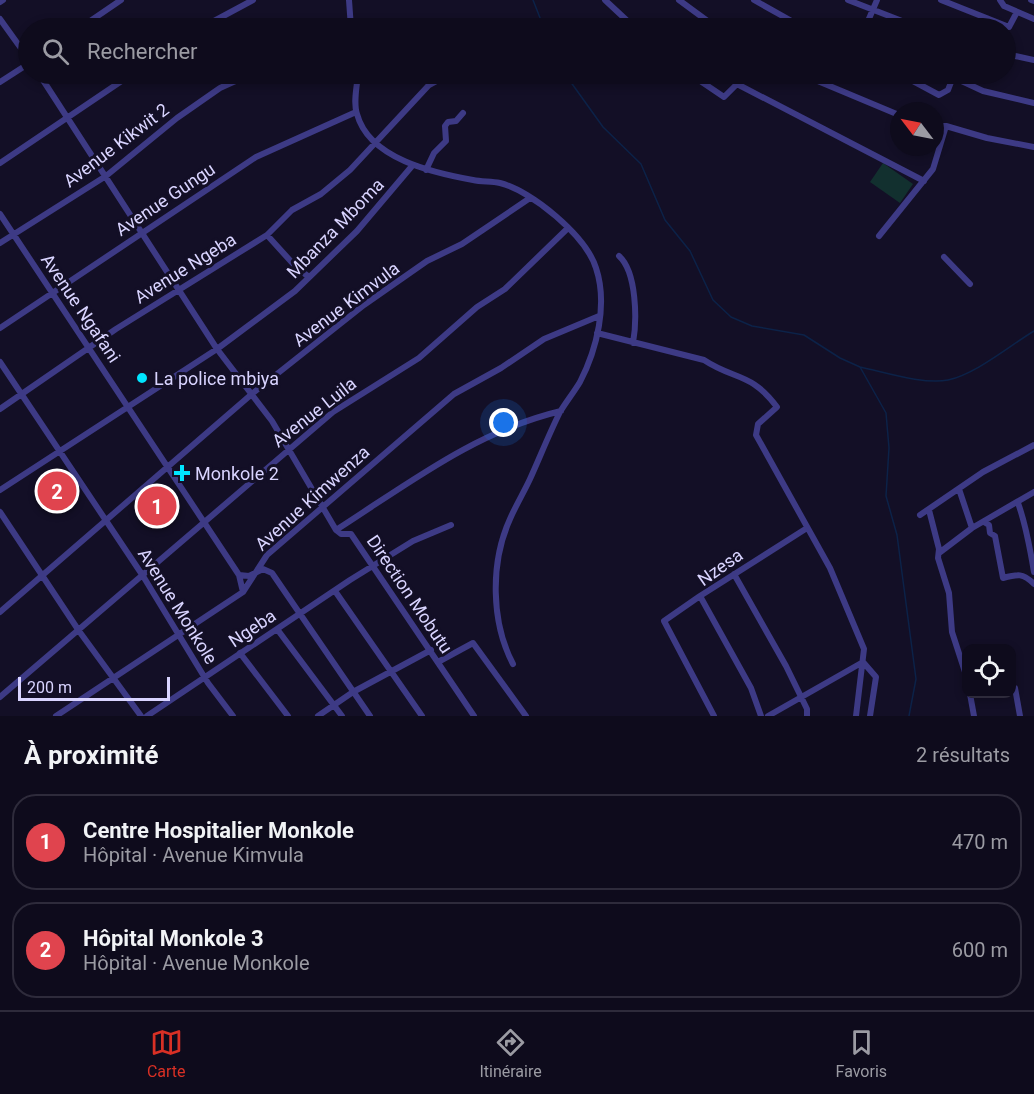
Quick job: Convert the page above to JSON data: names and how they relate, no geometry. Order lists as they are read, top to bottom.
{
  "streets": {
    "street": [
      "Avenue Kikwit 2",
      "Avenue Gungu",
      "Mbanza Mboma",
      "Avenue Ngeba",
      "Avenue Kimvula",
      "Avenue Ngafani",
      "Avenue Luila",
      "Avenue Kimwenza",
      "Nzesa",
      "Direction Mobutu",
      "Avenue Monkole",
      "Ngeba"
    ]
  },
  "crossings": [
    ["Avenue Kikwit 2", "Avenue Ngafani"],
    ["Avenue Kikwit 2", "Direction Mobutu"],
    ["Avenue Gungu", "Avenue Ngafani"],
    ["Avenue Gungu", "Direction Mobutu"],
    ["Mbanza Mboma", "Avenue Ngafani"],
    ["Mbanza Mboma", "Direction Mobutu"],
    ["Mbanza Mboma", "Avenue Monkole"],
    ["Avenue Ngeba", "Avenue Ngafani"],
    ["Avenue Ngeba", "Direction Mobutu"],
    ["Avenue Ngeba", "Avenue Monkole"],
    ["Avenue Kimvula", "Avenue Ngafani"],
    ["Avenue Kimvula", "Direction Mobutu"],
    ["Avenue Kimvula", "Avenue Monkole"],
    ["Avenue Ngafani", "Avenue Luila"],
    ["Avenue Ngafani", "Avenue Kimwenza"],
    ["Avenue Luila", "Direction Mobutu"],
    ["Avenue Luila", "Avenue Monkole"],
    ["Avenue Kimwenza", "Direction Mobutu"],
    ["Avenue Kimwenza", "Avenue Monkole"],
    ["Direction Mobutu", "Ngeba"],
    ["Avenue Monkole", "Ngeba"]
  ],
  "places": {
    "other": ["La police mbiya"],
    "health": ["Monkole 2"]
  },
  "scale_bar": "200 m",
  "north": "top left",
  "page": {
    "search": "Rechercher",
    "pins": ["2", "1"],
    "scale": "200 m",
    "heading": ["À proximité", "2 résultats"],
    "list": [
      {
        "mark": "1",
        "name": "Centre Hospitalier Monkole",
        "note": "Hôpital · Avenue Kimvula",
        "value": "470 m"
      },
      {
        "mark": "2",
        "name": "Hôpital Monkole 3",
        "note": "Hôpital · Avenue Monkole",
        "value": "600 m"
      }
    ],
    "nav": ["Carte", "Itinéraire", "Favoris"]
  }
}
